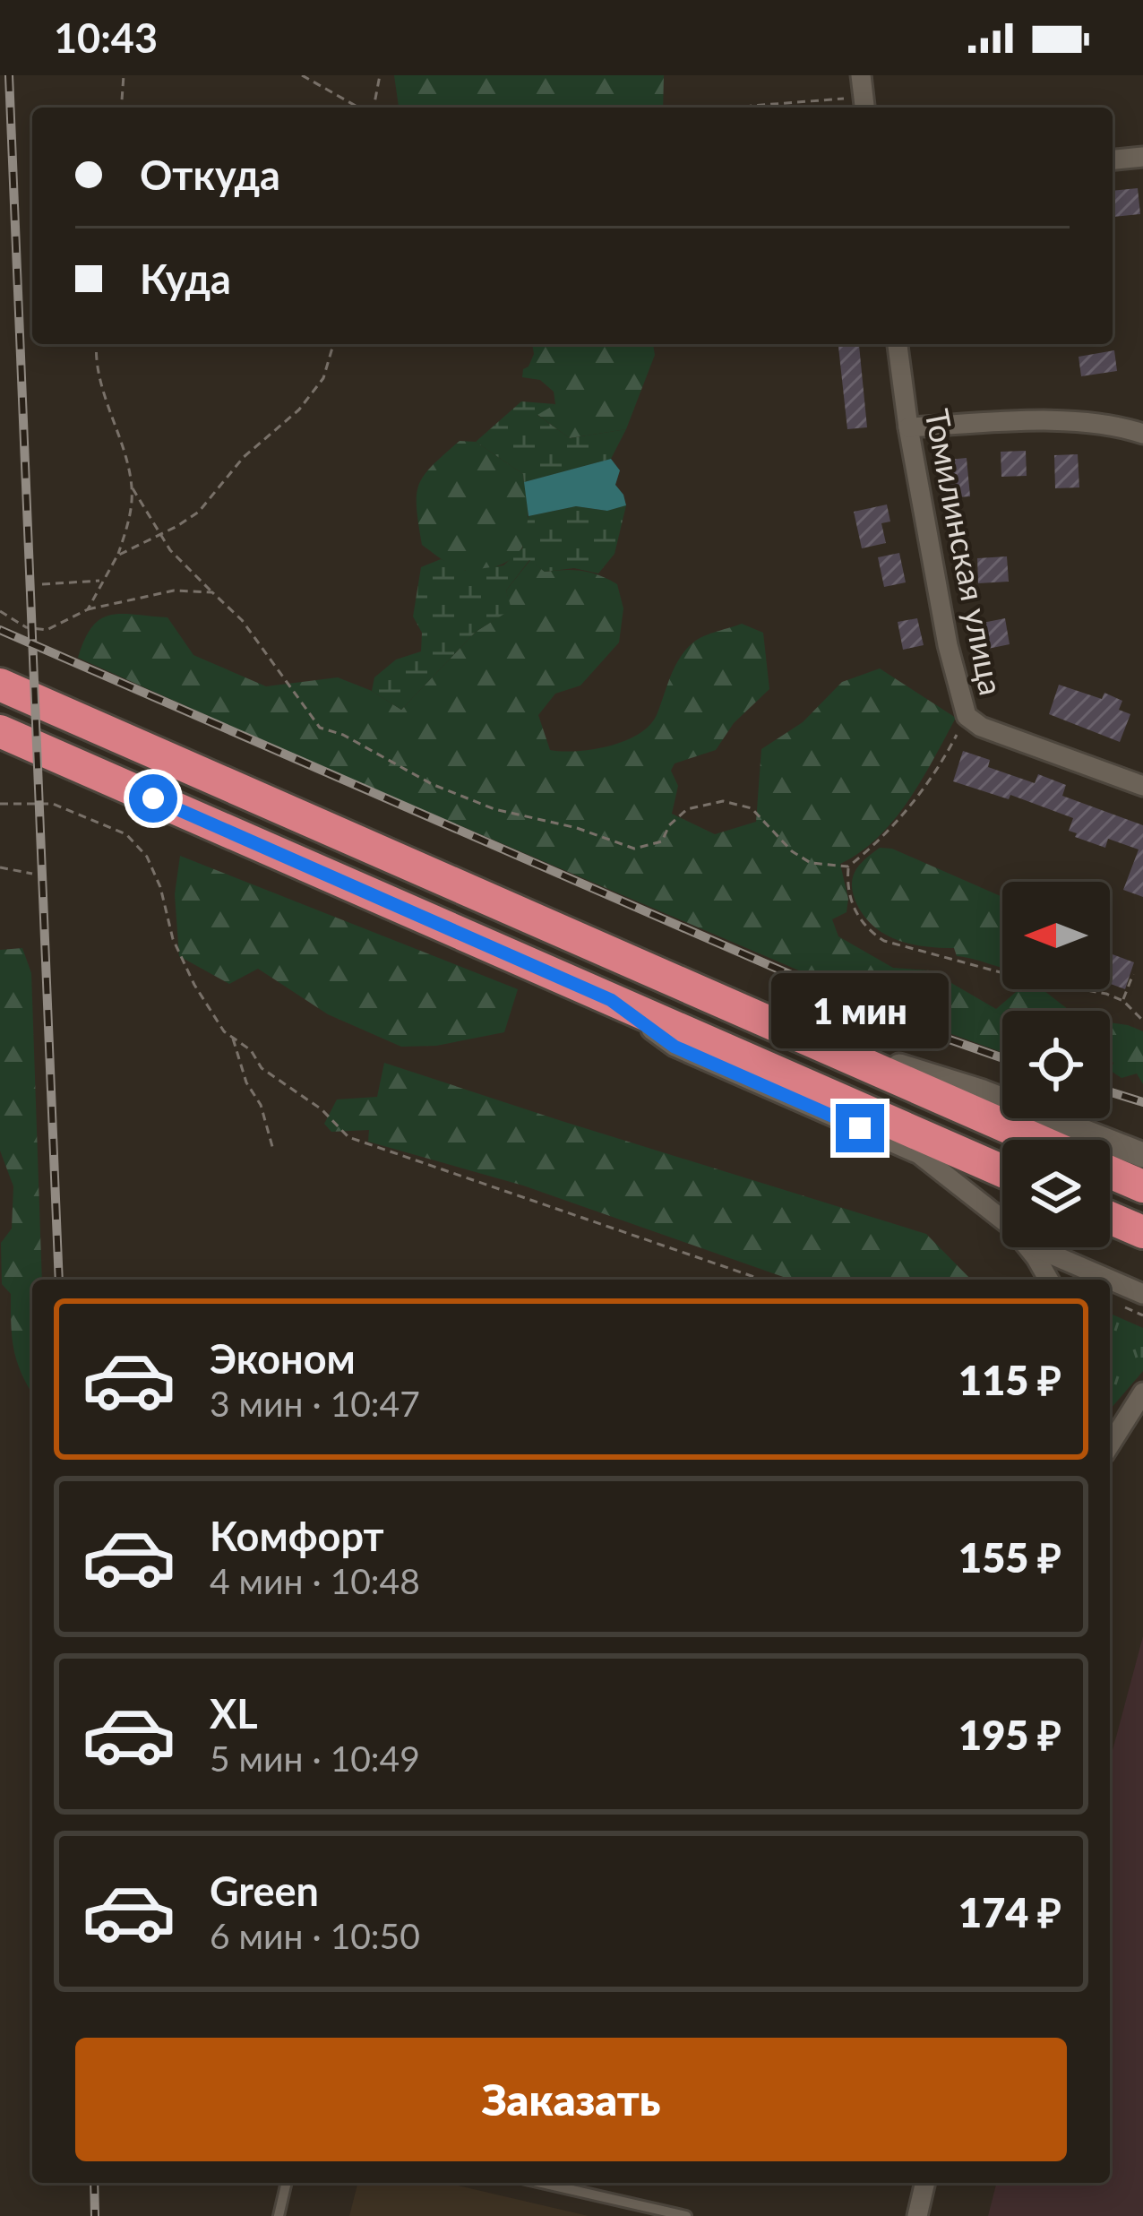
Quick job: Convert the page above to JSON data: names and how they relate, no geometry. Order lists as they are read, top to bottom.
{
  "streets": {
    "street": ["Томилинская улица"]
  },
  "north": "left",
  "page": {
    "status": "10:43",
    "banner": ["Откуда", "Куда"],
    "bubble": "1 мин",
    "list": [
      {
        "name": "Эконом",
        "note": "3 мин · 10:47",
        "value": "115 ₽"
      },
      {
        "name": "Комфорт",
        "note": "4 мин · 10:48",
        "value": "155 ₽"
      },
      {
        "name": "XL",
        "note": "5 мин · 10:49",
        "value": "195 ₽"
      },
      {
        "name": "Green",
        "note": "6 мин · 10:50",
        "value": "174 ₽"
      }
    ],
    "buttons": "Заказать"
  }
}
